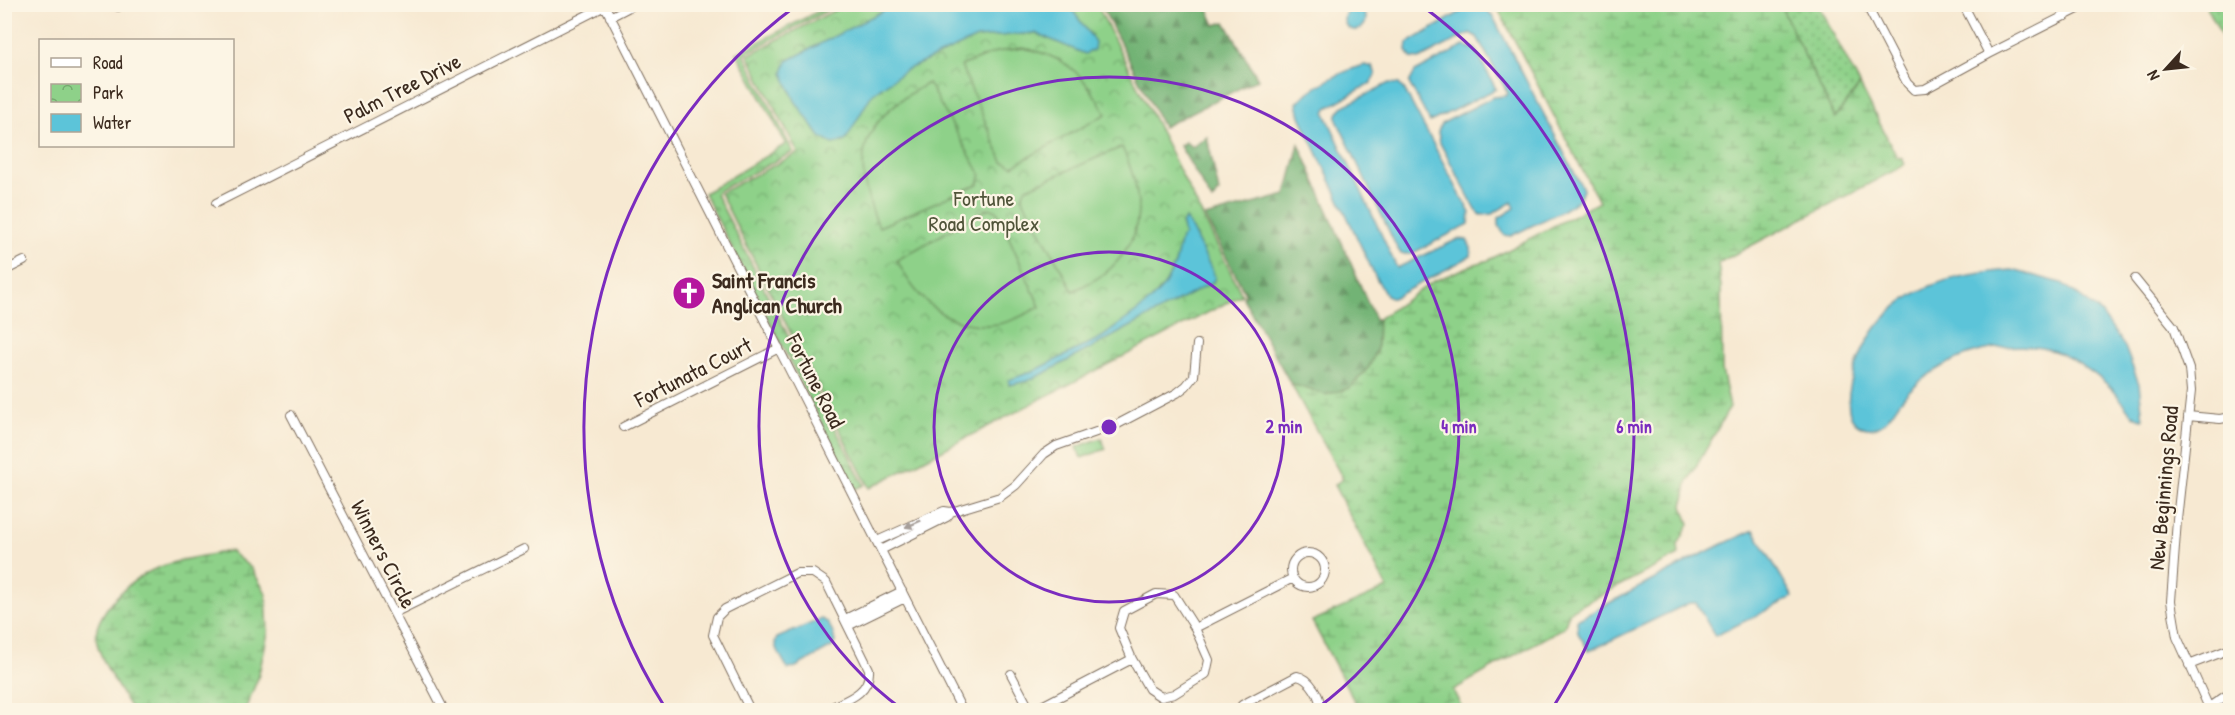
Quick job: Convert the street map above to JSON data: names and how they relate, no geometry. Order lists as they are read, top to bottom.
{
  "streets": {
    "street": [
      "Palm Tree Drive",
      "Fortunata Court",
      "Fortune Road",
      "New Beginnings Road",
      "Winners Circle"
    ]
  },
  "crossings": [
    ["Palm Tree Drive", "Fortune Road"],
    ["Fortunata Court", "Fortune Road"]
  ],
  "parks": ["Fortune Road Complex"],
  "places": {
    "church": ["Saint Francis Anglican Church"]
  },
  "legend": ["Road", "Park", "Water"],
  "north": "bottom left",
  "rings": ["2 min", "4 min", "6 min"]
}
